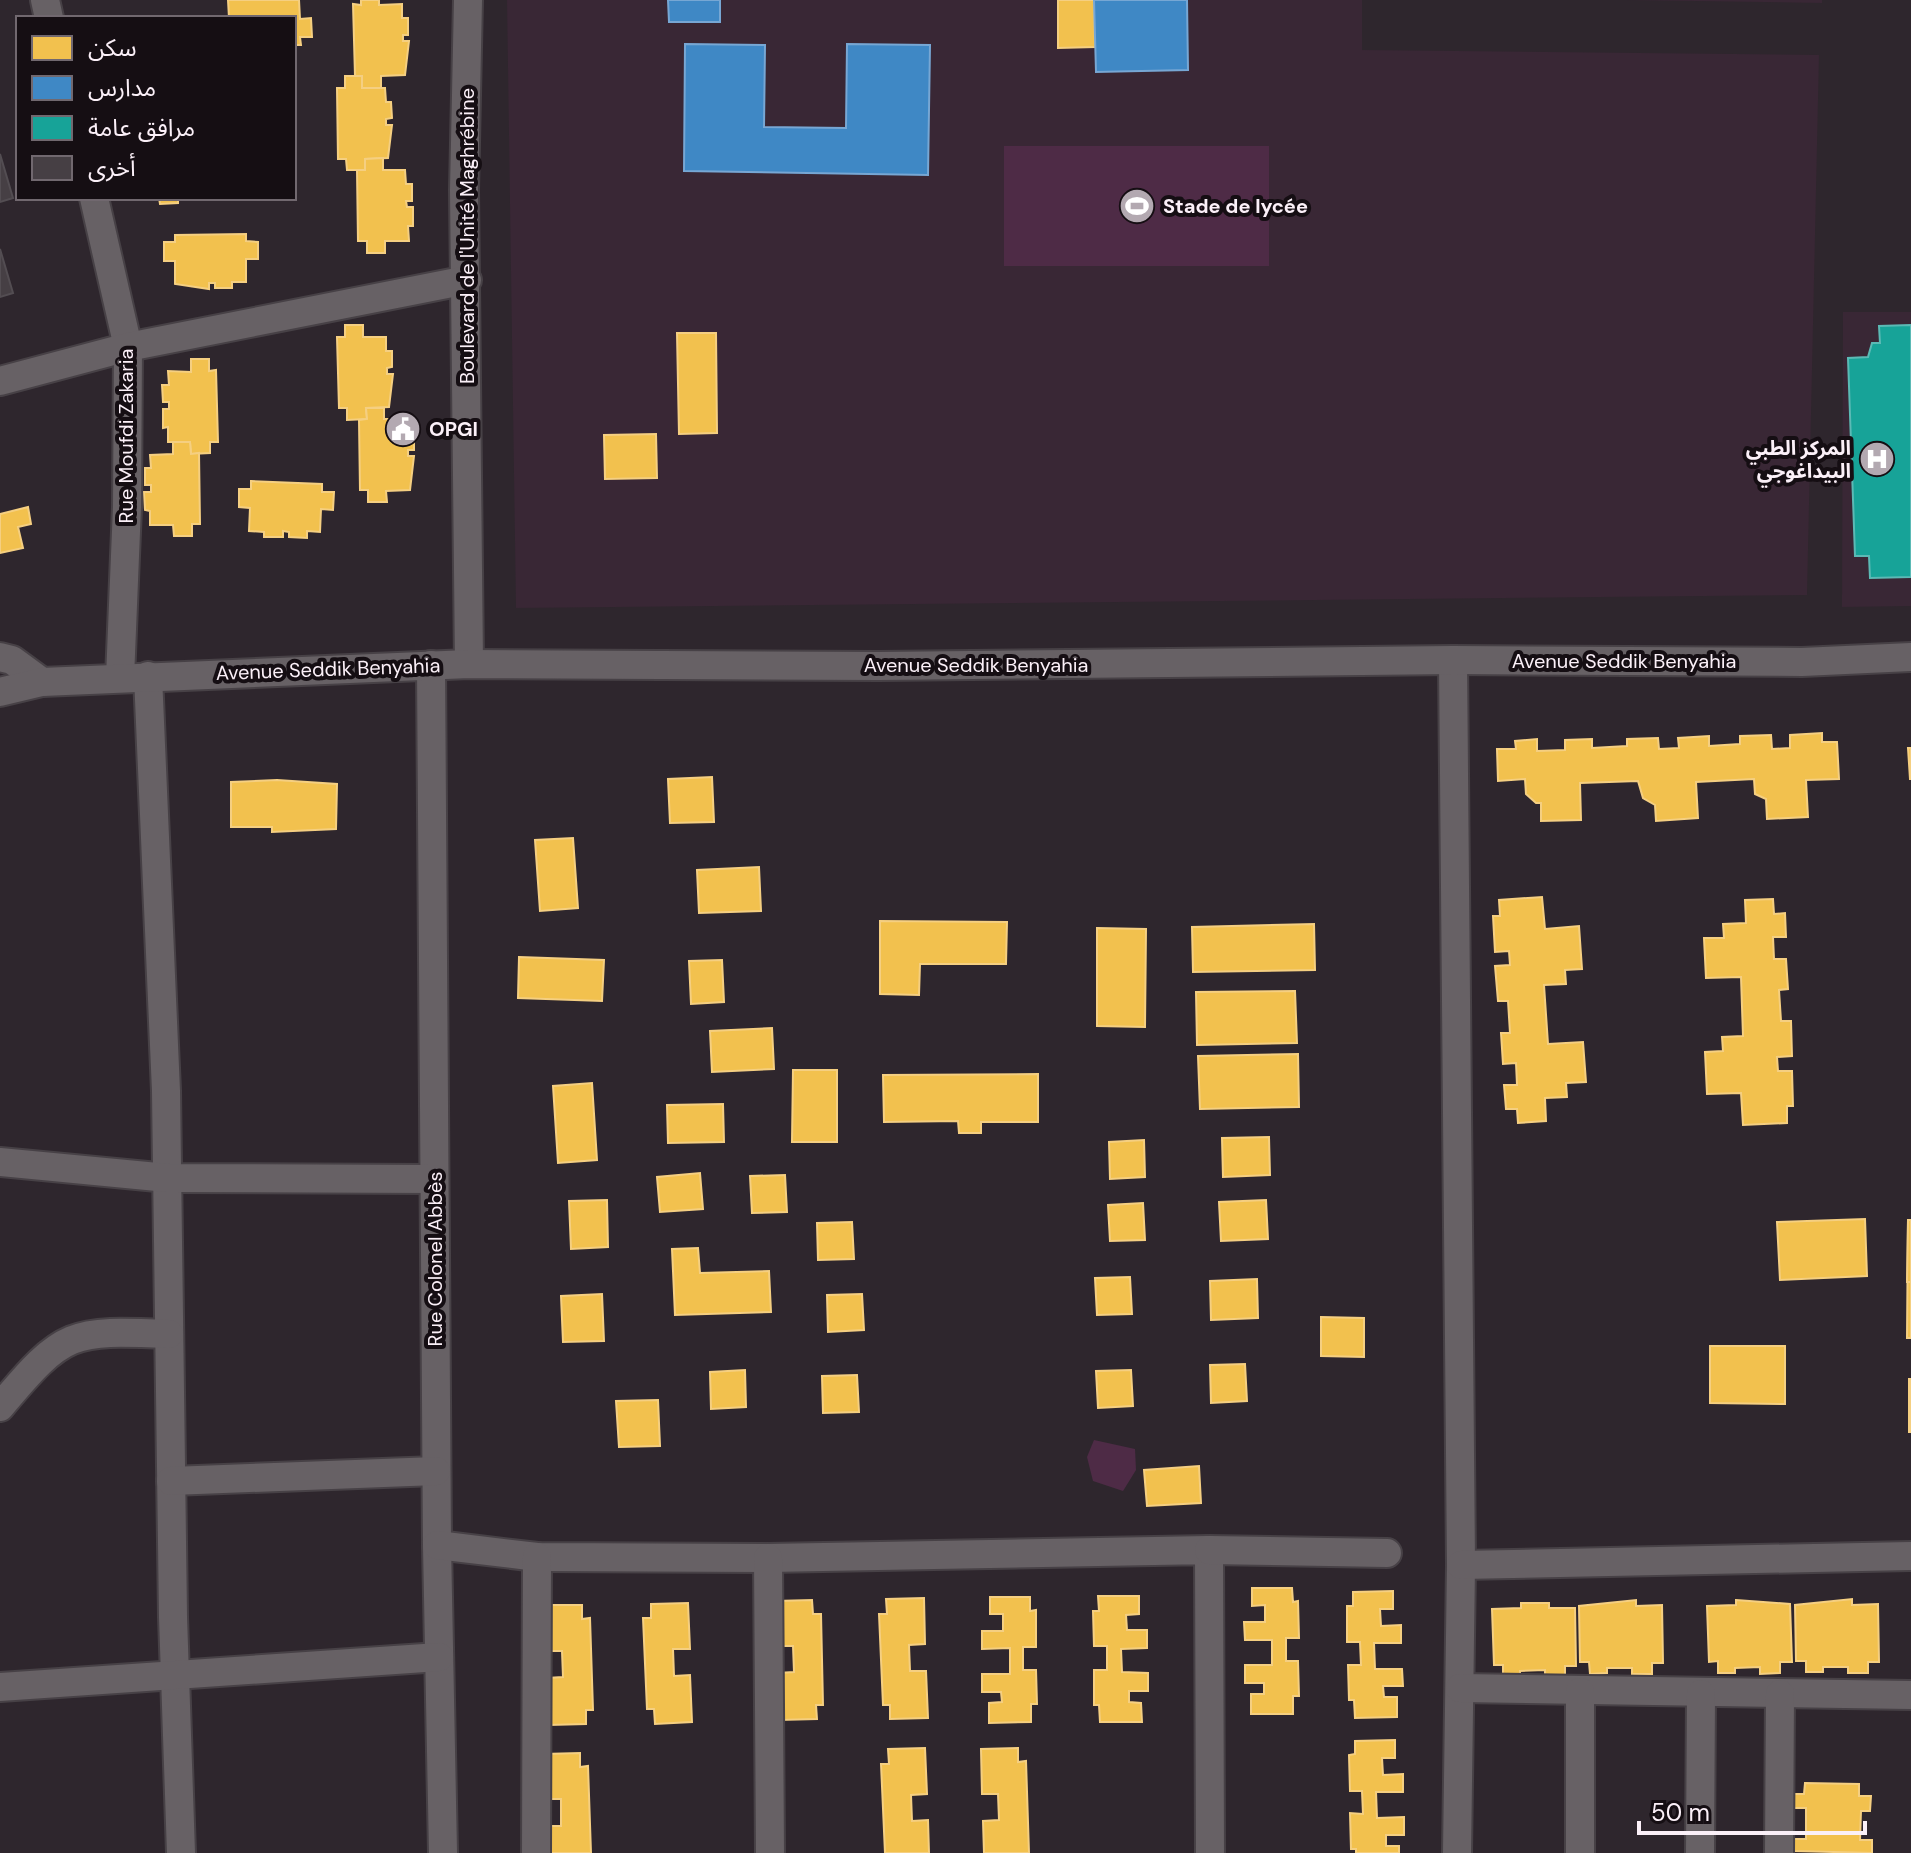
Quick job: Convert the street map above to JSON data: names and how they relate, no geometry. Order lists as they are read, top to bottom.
{
  "streets": {
    "street": [
      "Boulevard de l'Unité Maghrébine",
      "Rue Moufdi Zakaria",
      "Avenue Seddik Benyahia",
      "Rue Colonel Abbès"
    ]
  },
  "crossings": [
    ["Boulevard de l'Unité Maghrébine", "Avenue Seddik Benyahia"],
    ["Rue Moufdi Zakaria", "Avenue Seddik Benyahia"],
    ["Avenue Seddik Benyahia", "Rue Colonel Abbès"]
  ],
  "places": {
    "sports": ["Stade de lycée"],
    "public building": ["OPGI"],
    "hospital": ["المركز الطبي البيداغوجي"]
  },
  "legend": [
    "سكن",
    "مدارس",
    "مرافق عامة",
    "أخرى"
  ],
  "scale_bar": "50 m"
}
